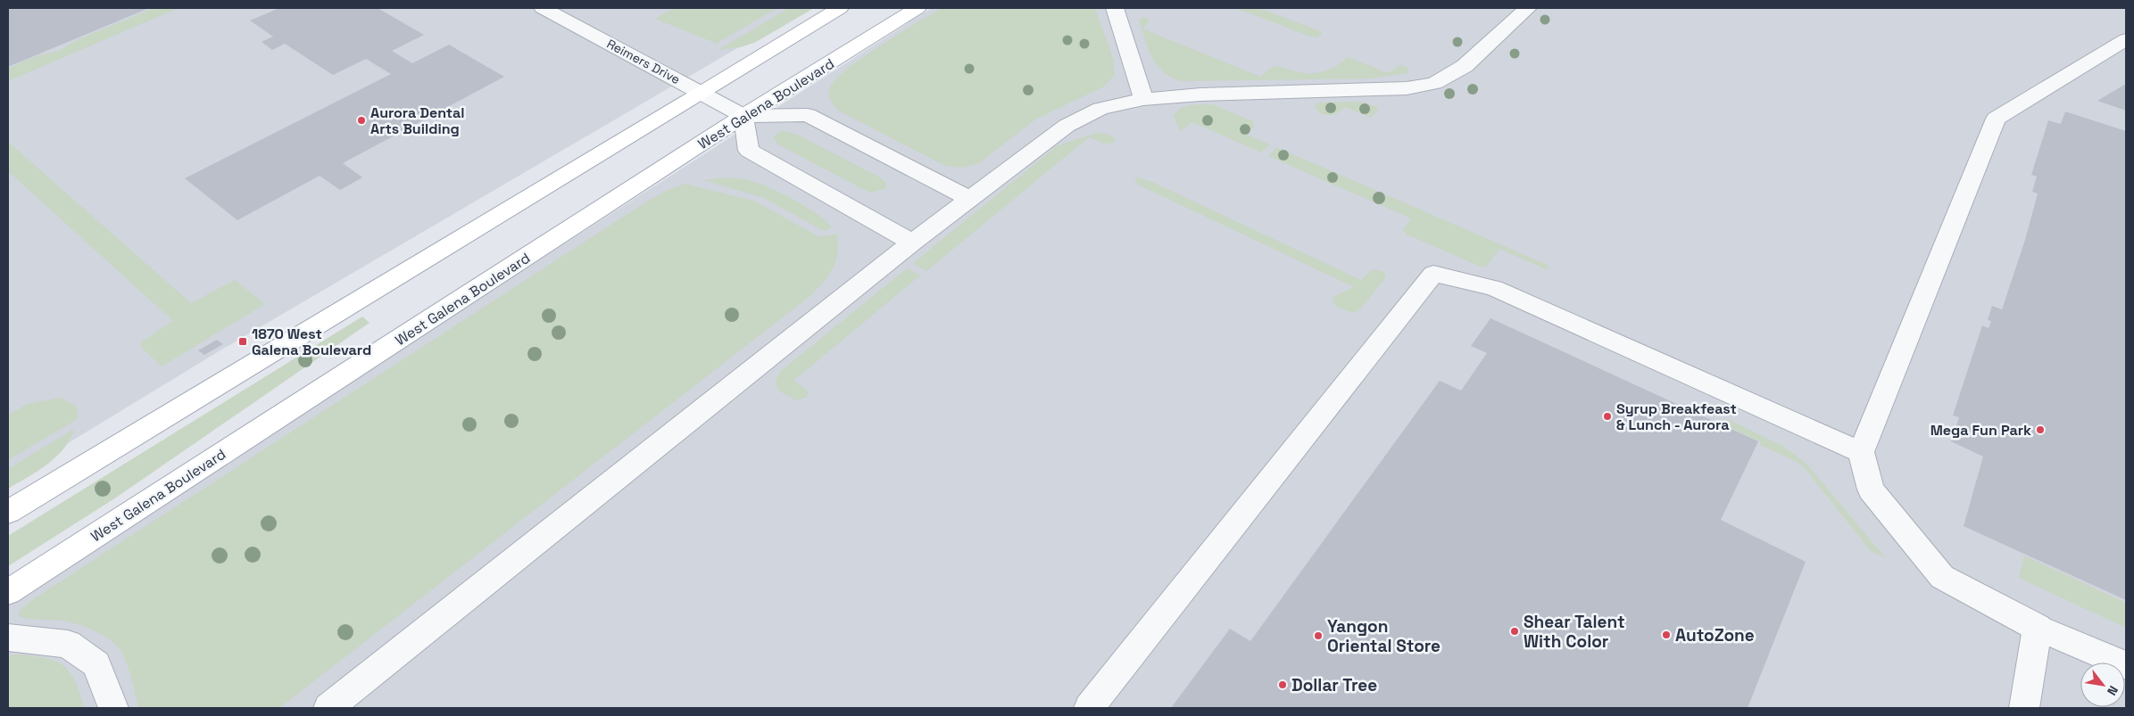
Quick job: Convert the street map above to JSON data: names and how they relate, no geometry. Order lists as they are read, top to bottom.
{
  "streets": {
    "main road": ["West Galena Boulevard"],
    "street": ["Reimers Drive"]
  },
  "crossings": [
    ["Reimers Drive", "West Galena Boulevard"]
  ],
  "places": {
    "other": [
      "Aurora Dental Arts Building",
      "Syrup Breakfeast & Lunch - Aurora",
      "Mega Fun Park",
      "Shear Talent With Color",
      "AutoZone",
      "Yangon Oriental Store",
      "Dollar Tree"
    ],
    "transit": ["1870 West Galena Boulevard"]
  },
  "north": "bottom right"
}
